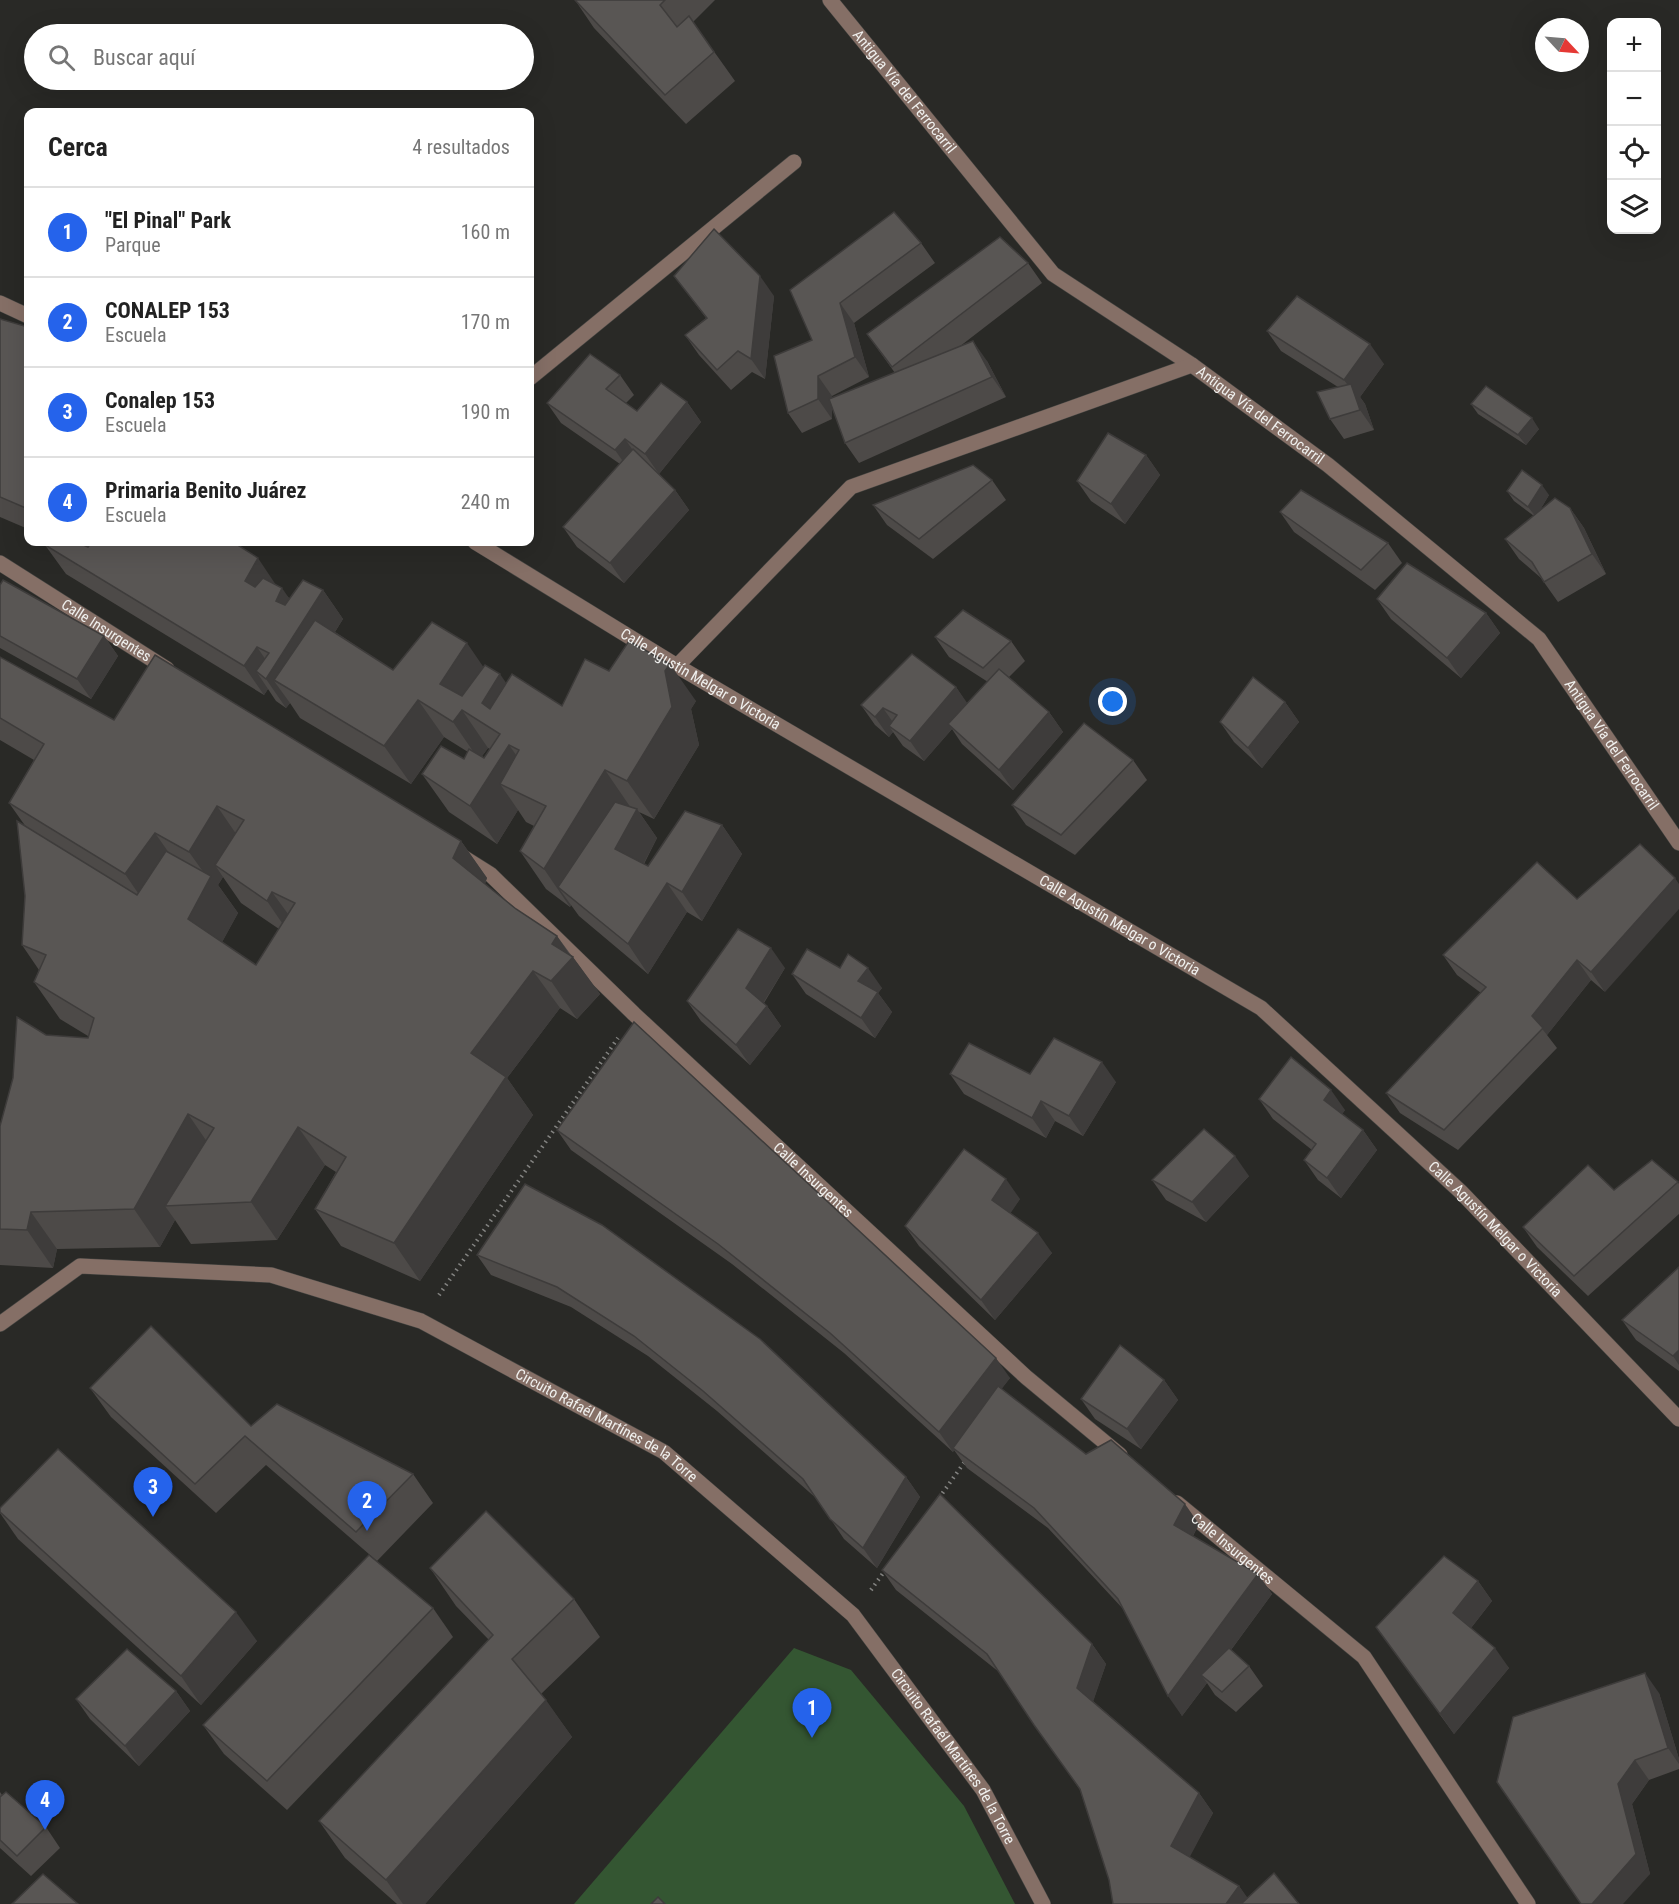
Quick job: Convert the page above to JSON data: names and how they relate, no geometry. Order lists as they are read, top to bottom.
{
  "streets": {
    "street": [
      "Antigua Vía del Ferrocarril",
      "Calle Insurgentes",
      "Calle Agustín Melgar o Victoria",
      "Circuito Rafaél Martínes de la Torre"
    ]
  },
  "north": "bottom right",
  "page": {
    "map_buttons": ["+", "−"],
    "search": "Buscar aquí",
    "heading": ["Cerca", "4 resultados"],
    "list": [
      {
        "mark": "1",
        "name": "\"El Pinal\" Park",
        "note": "Parque",
        "value": "160 m"
      },
      {
        "mark": "2",
        "name": "CONALEP 153",
        "note": "Escuela",
        "value": "170 m"
      },
      {
        "mark": "3",
        "name": "Conalep 153",
        "note": "Escuela",
        "value": "190 m"
      },
      {
        "mark": "4",
        "name": "Primaria Benito Juárez",
        "note": "Escuela",
        "value": "240 m"
      }
    ],
    "pins": [
      "3",
      "2",
      "1",
      "4"
    ]
  }
}
